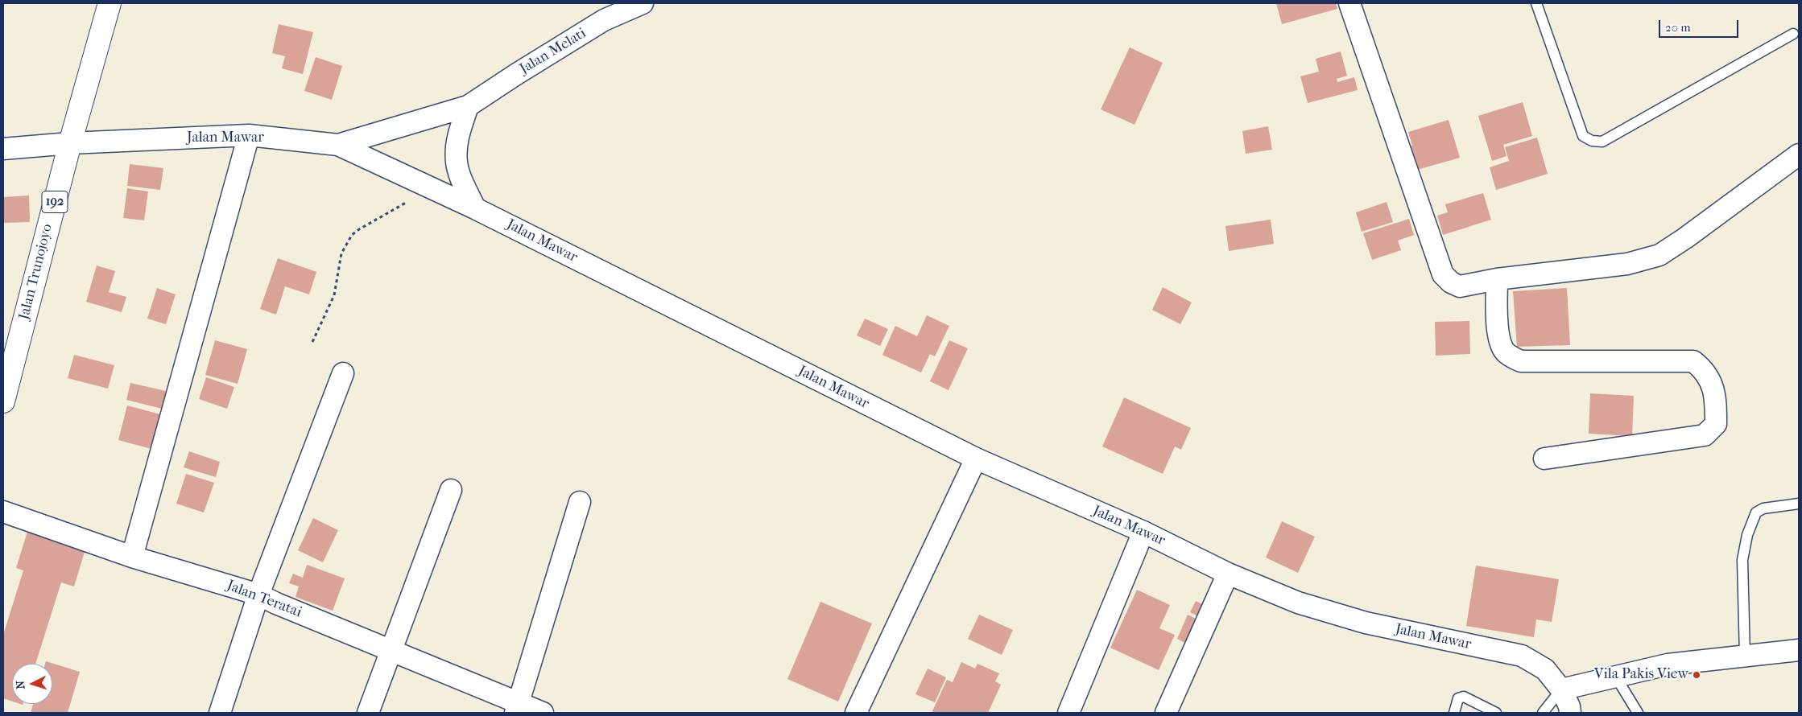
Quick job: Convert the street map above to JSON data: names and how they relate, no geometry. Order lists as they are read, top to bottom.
{
  "streets": {
    "main road": ["192", "Jalan Trunojoyo"],
    "street": ["Jalan Melati", "Jalan Mawar", "Jalan Teratai"]
  },
  "crossings": [
    ["Jalan Melati", "Jalan Mawar"],
    ["Jalan Mawar", "Jalan Trunojoyo"]
  ],
  "places": ["Vila Pakis View"],
  "scale_bar": "20 m",
  "north": "left"
}
